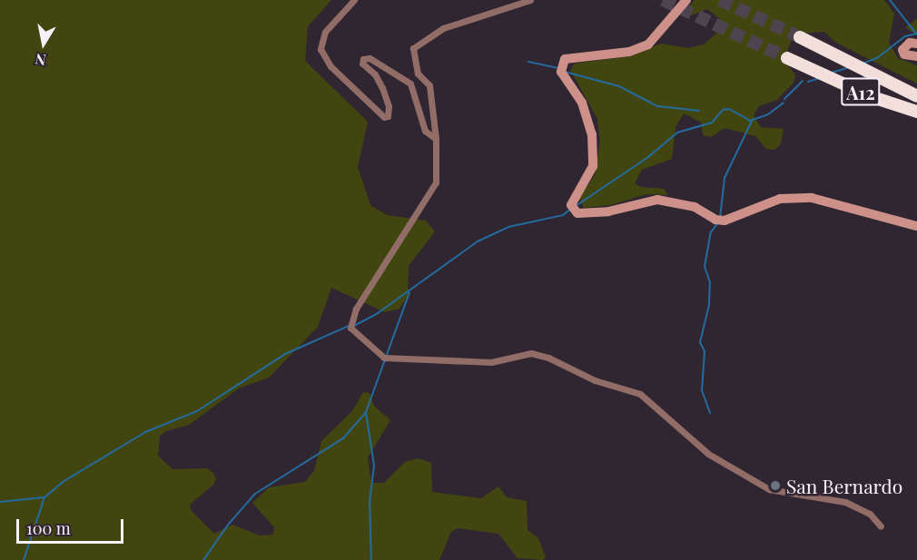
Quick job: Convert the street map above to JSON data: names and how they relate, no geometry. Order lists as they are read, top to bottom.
{
  "streets": {
    "highway": ["A12"]
  },
  "places": ["San Bernardo"],
  "scale_bar": "100 m",
  "north": "bottom"
}
